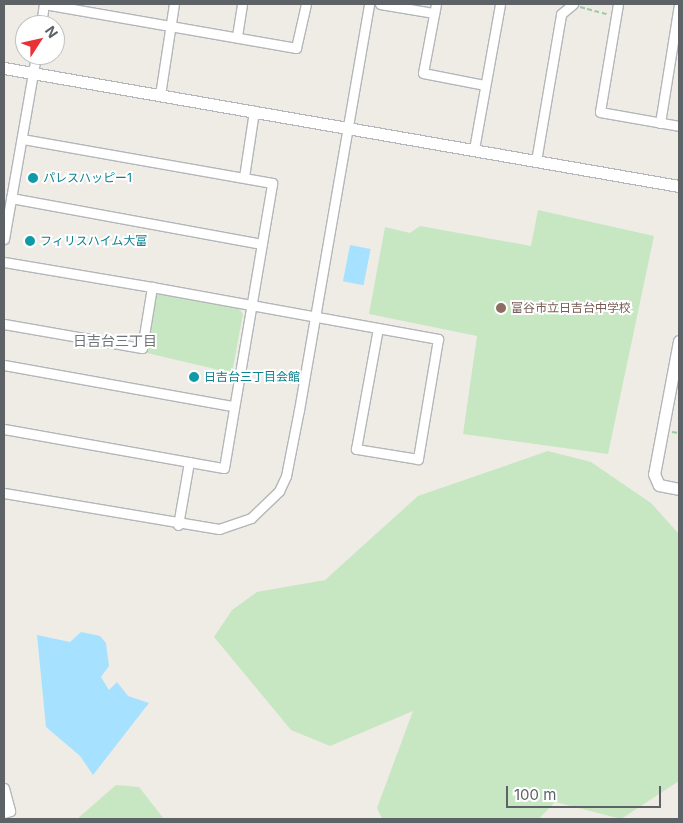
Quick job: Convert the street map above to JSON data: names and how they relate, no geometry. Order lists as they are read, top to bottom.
{
  "districts": ["日吉台三丁目"],
  "places": [
    "パレスハッピー1",
    "フィリスハイム大富",
    "富谷市立日吉台中学校",
    "日吉台三丁目会館"
  ],
  "scale_bar": "100 m",
  "north": "top right"
}
